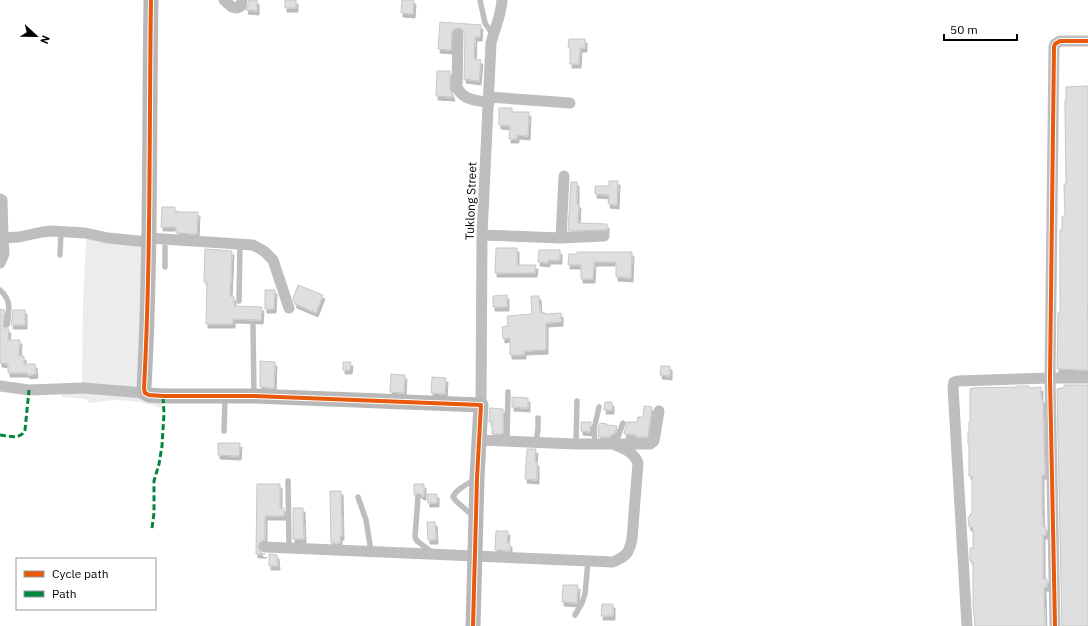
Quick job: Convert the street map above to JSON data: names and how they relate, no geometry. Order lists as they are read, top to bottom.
{
  "streets": {
    "street": ["Tuklong Street"]
  },
  "legend": ["Cycle path", "Path"],
  "scale_bar": "50 m",
  "north": "right"
}
